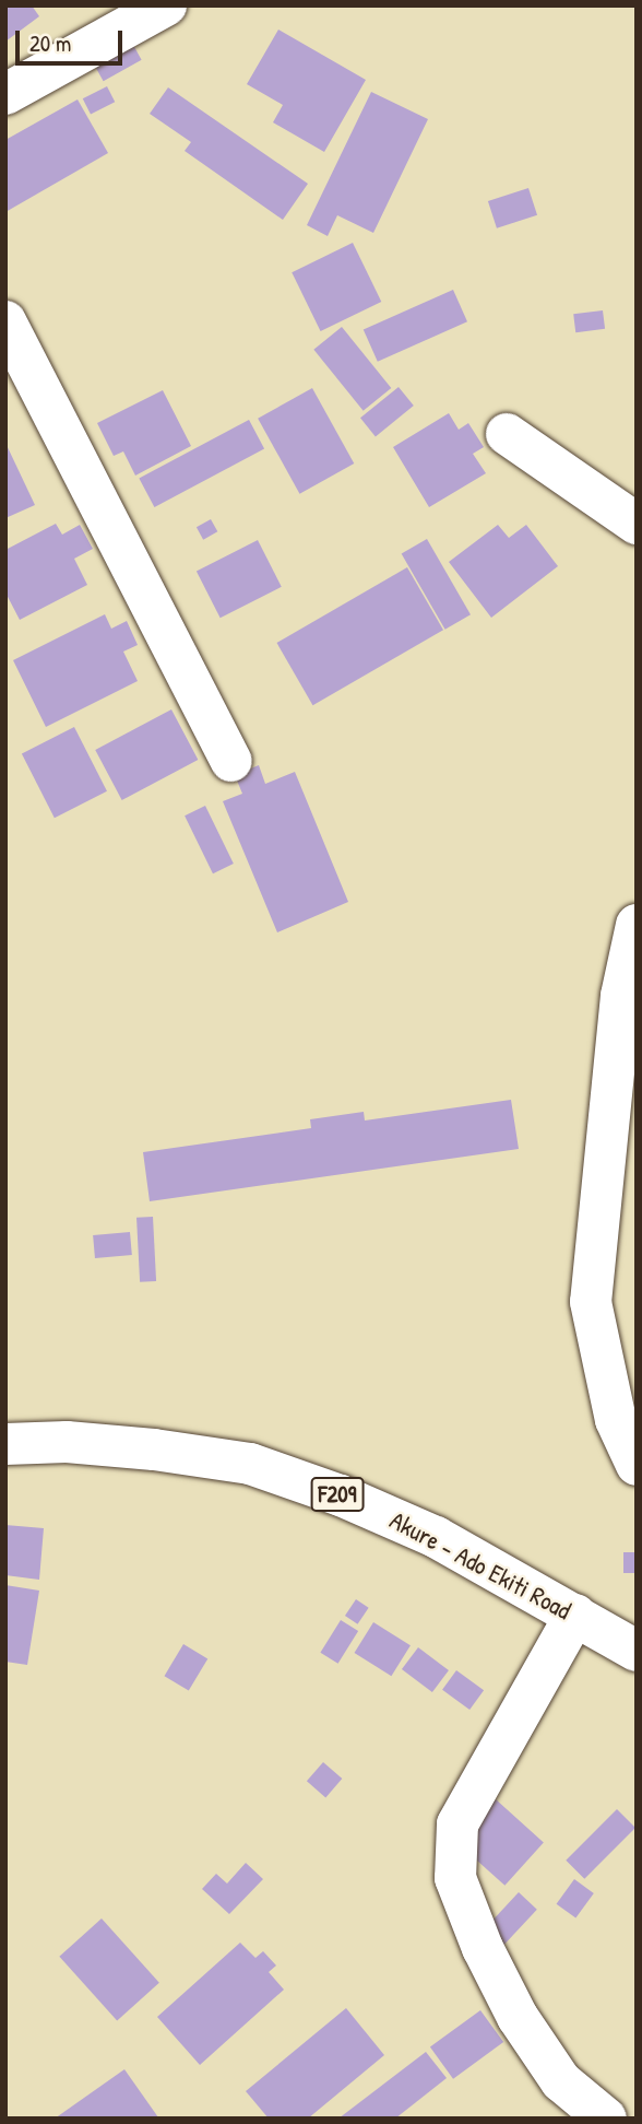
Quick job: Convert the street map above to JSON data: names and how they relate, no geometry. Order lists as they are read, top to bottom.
{
  "streets": {
    "street": ["F209", "Akure - Ado Ekiti Road"]
  },
  "scale_bar": "20 m"
}
